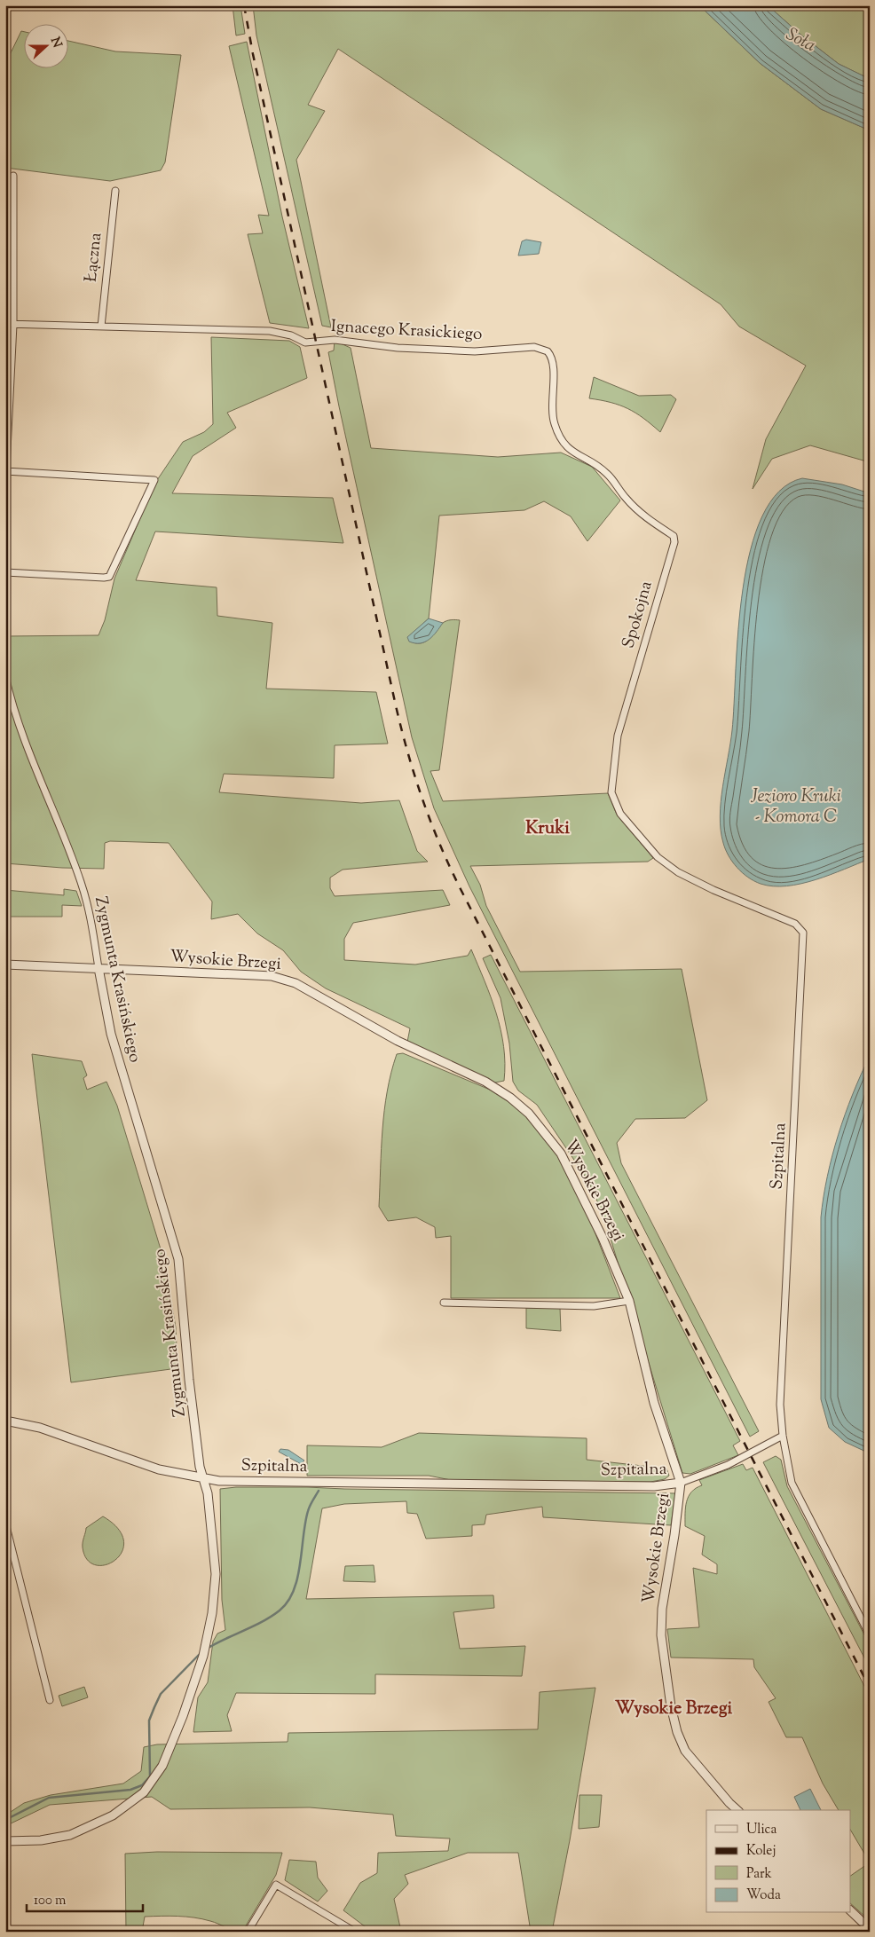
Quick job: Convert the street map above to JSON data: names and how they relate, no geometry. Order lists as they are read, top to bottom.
{
  "streets": {
    "street": [
      "Łączna",
      "Ignacego Krasickiego",
      "Spokojna",
      "Wysokie Brzegi",
      "Zygmunta Krasińskiego",
      "Szpitalna"
    ]
  },
  "crossings": [
    ["Łączna", "Ignacego Krasickiego"],
    ["Ignacego Krasickiego", "Spokojna"],
    ["Spokojna", "Szpitalna"],
    ["Wysokie Brzegi", "Zygmunta Krasińskiego"],
    ["Wysokie Brzegi", "Szpitalna"],
    ["Zygmunta Krasińskiego", "Szpitalna"]
  ],
  "districts": ["Kruki", "Wysokie Brzegi"],
  "water": ["Soła", "Jezioro Kruki - Komora C"],
  "legend": [
    "Ulica",
    "Kolej",
    "Park",
    "Woda"
  ],
  "scale_bar": "100 m",
  "north": "right"
}
